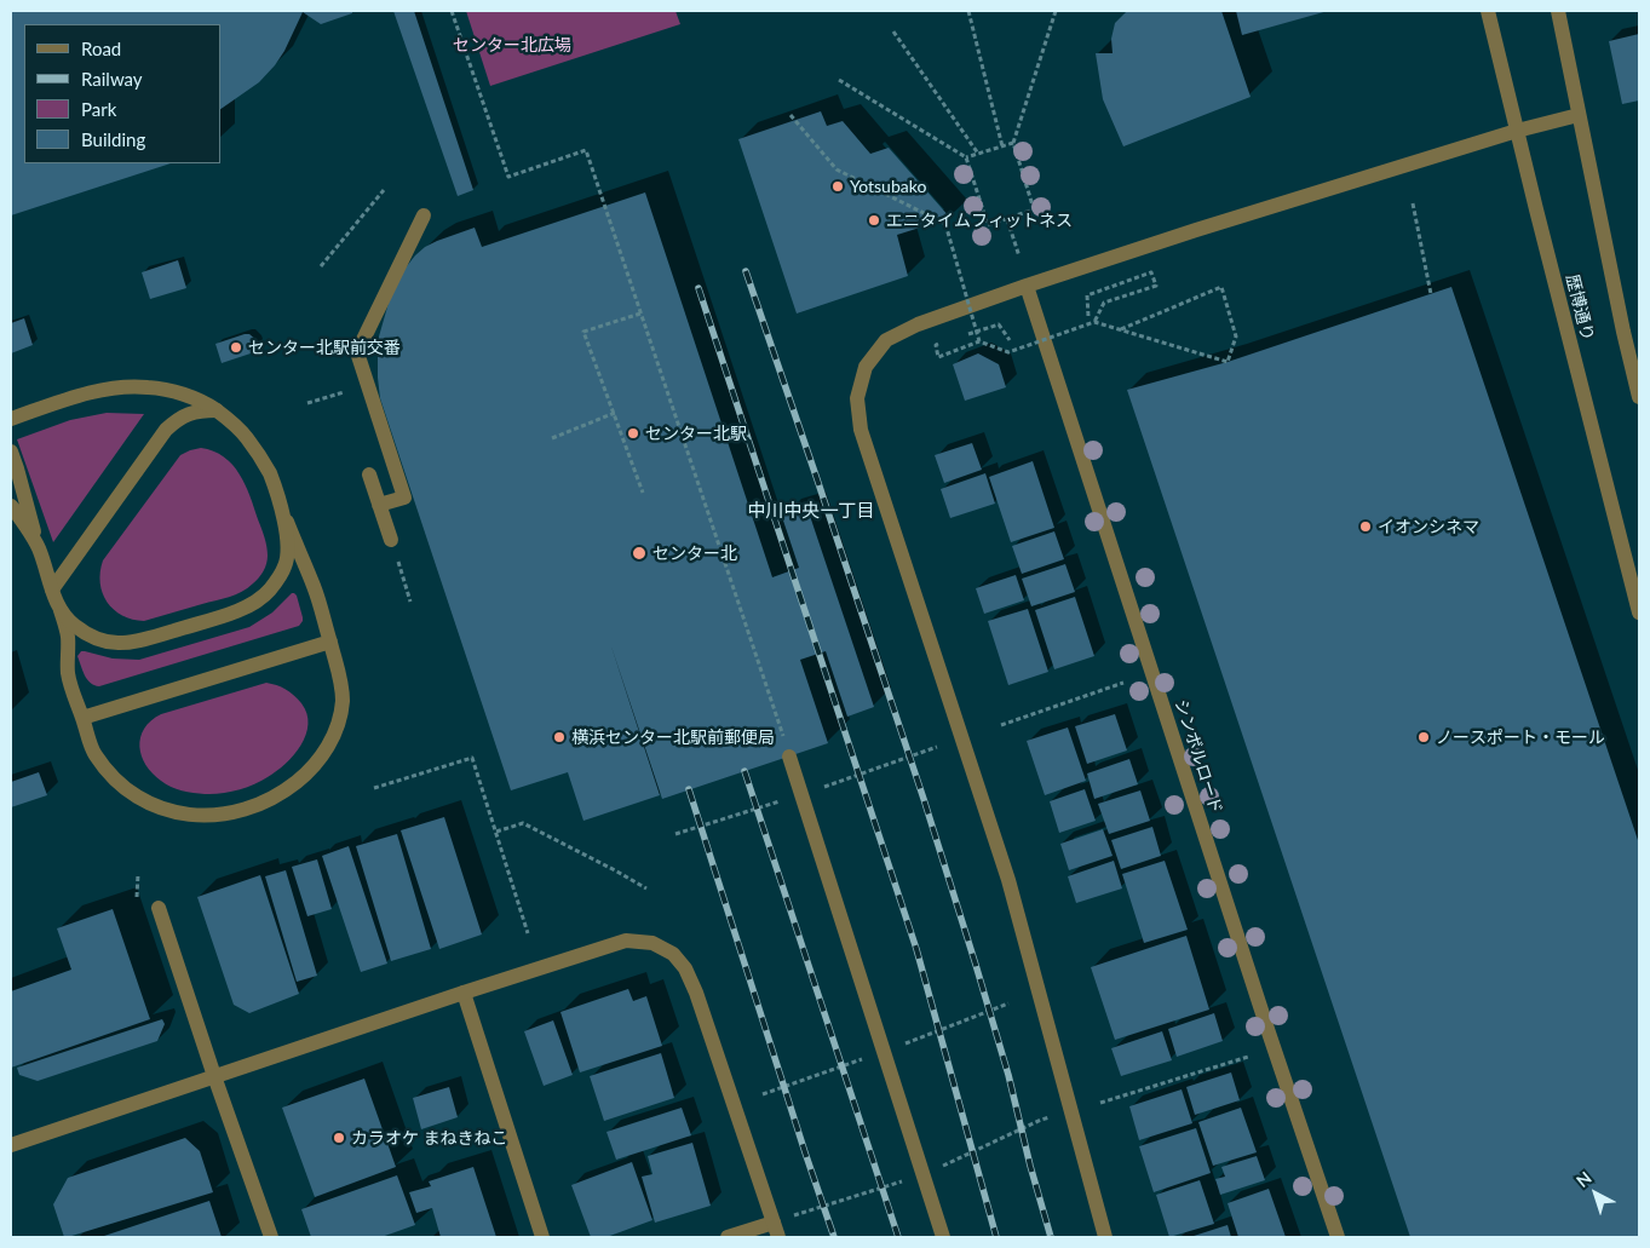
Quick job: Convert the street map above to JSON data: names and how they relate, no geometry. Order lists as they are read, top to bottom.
{
  "streets": {
    "street": ["歴博通り", "シンボルロード"]
  },
  "districts": ["中川中央一丁目"],
  "parks": ["センター北広場"],
  "places": [
    "Yotsubako",
    "エニタイムフィットネス",
    "センター北駅前交番",
    "センター北駅",
    "イオンシネマ",
    "センター北",
    "横浜センター北駅前郵便局",
    "ノースポート・モール",
    "カラオケ まねきねこ"
  ],
  "legend": [
    "Road",
    "Railway",
    "Park",
    "Building"
  ],
  "north": "top left"
}
